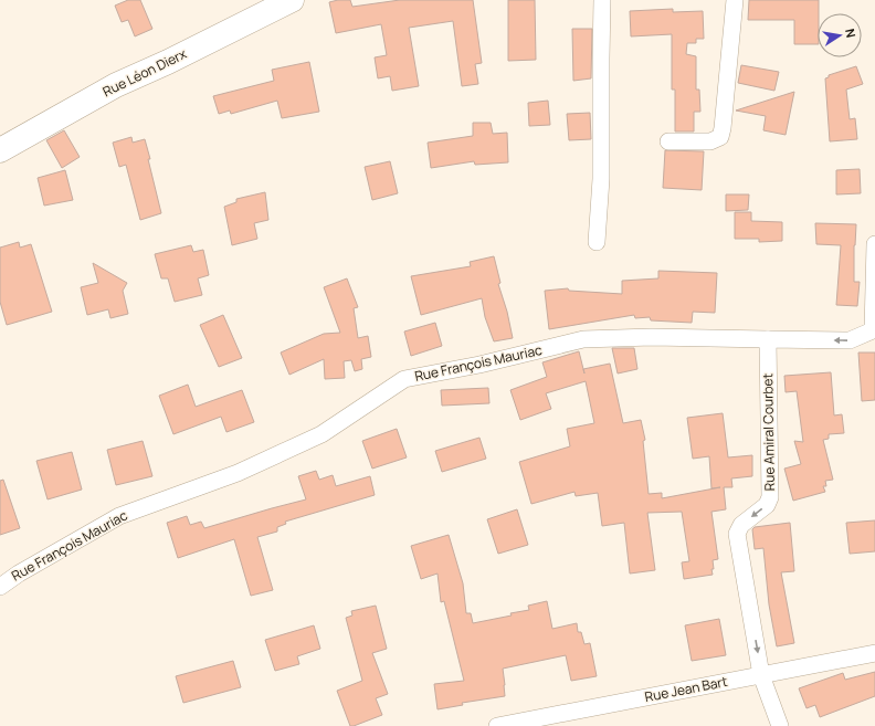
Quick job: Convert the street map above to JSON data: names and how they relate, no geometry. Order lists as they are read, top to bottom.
{
  "streets": {
    "street": [
      "Rue Léon Dierx",
      "Rue François Mauriac",
      "Rue Amiral Courbet",
      "Rue Jean Bart"
    ]
  },
  "crossings": [
    ["Rue François Mauriac", "Rue Amiral Courbet"],
    ["Rue Amiral Courbet", "Rue Jean Bart"]
  ],
  "one_way": ["Rue Amiral Courbet"],
  "north": "right"
}
